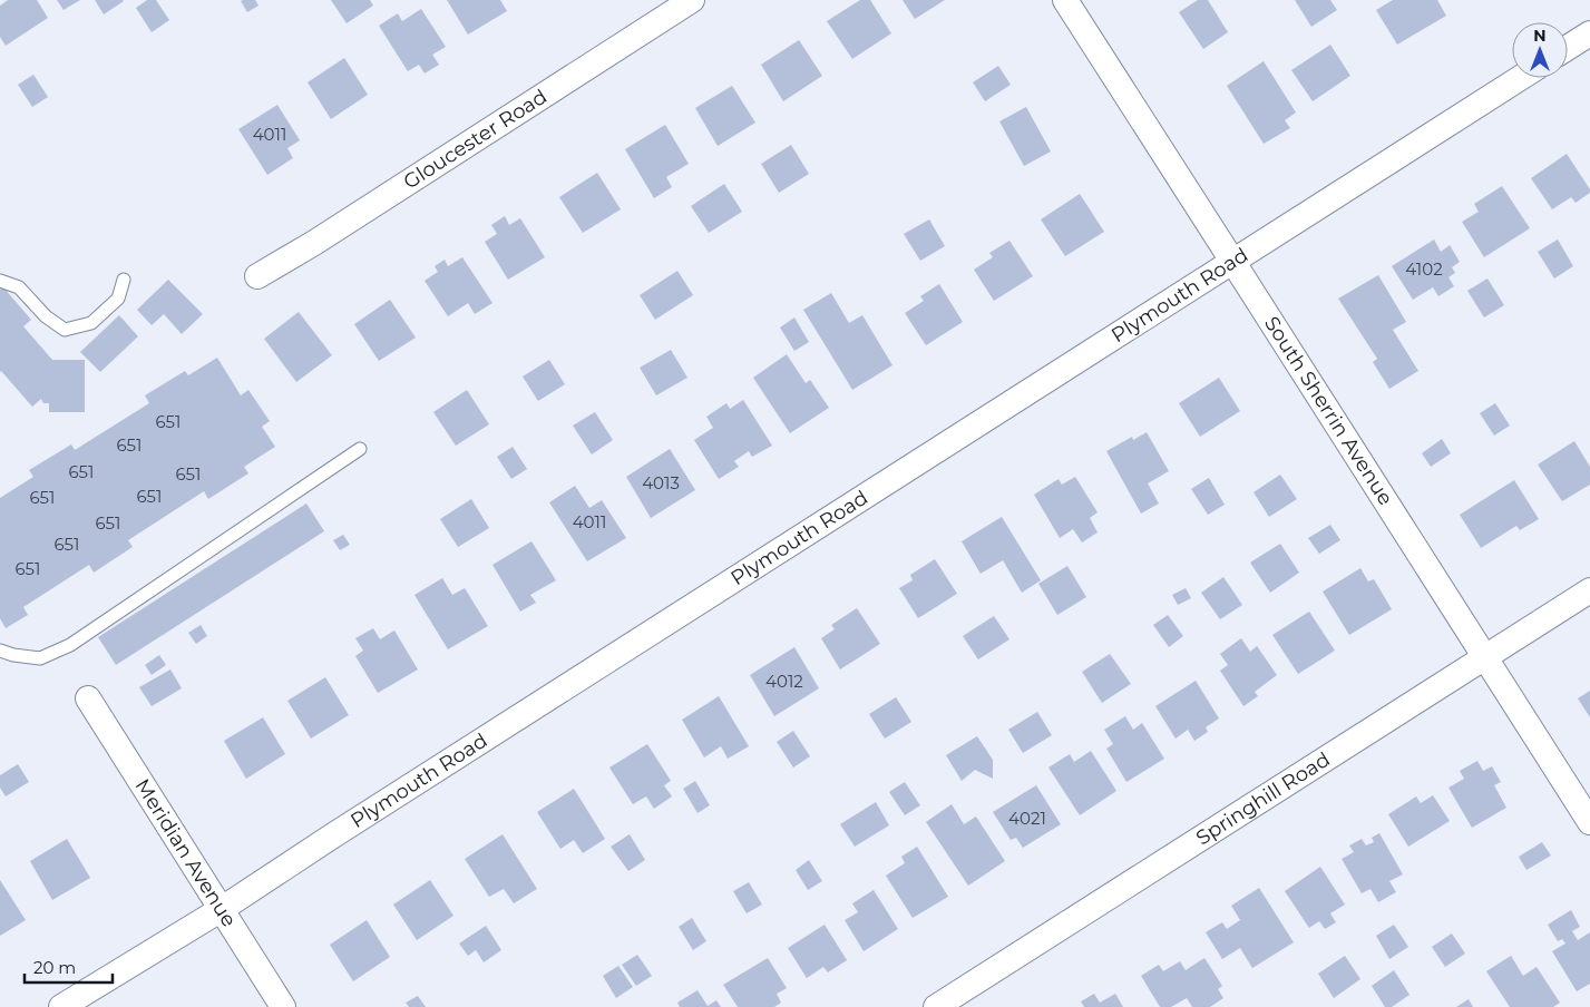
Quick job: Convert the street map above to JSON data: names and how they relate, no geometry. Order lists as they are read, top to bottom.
{
  "streets": {
    "street": [
      "Gloucester Road",
      "Plymouth Road",
      "South Sherrin Avenue",
      "Springhill Road",
      "Meridian Avenue"
    ]
  },
  "crossings": [
    ["Plymouth Road", "South Sherrin Avenue"],
    ["Plymouth Road", "Meridian Avenue"],
    ["South Sherrin Avenue", "Springhill Road"]
  ],
  "house_numbers": [
    "4011",
    "4102",
    "651",
    "651",
    "651",
    "651",
    "4013",
    "651",
    "651",
    "4011",
    "651",
    "651",
    "651",
    "4012",
    "4021"
  ],
  "scale_bar": "20 m",
  "north": "top"
}
